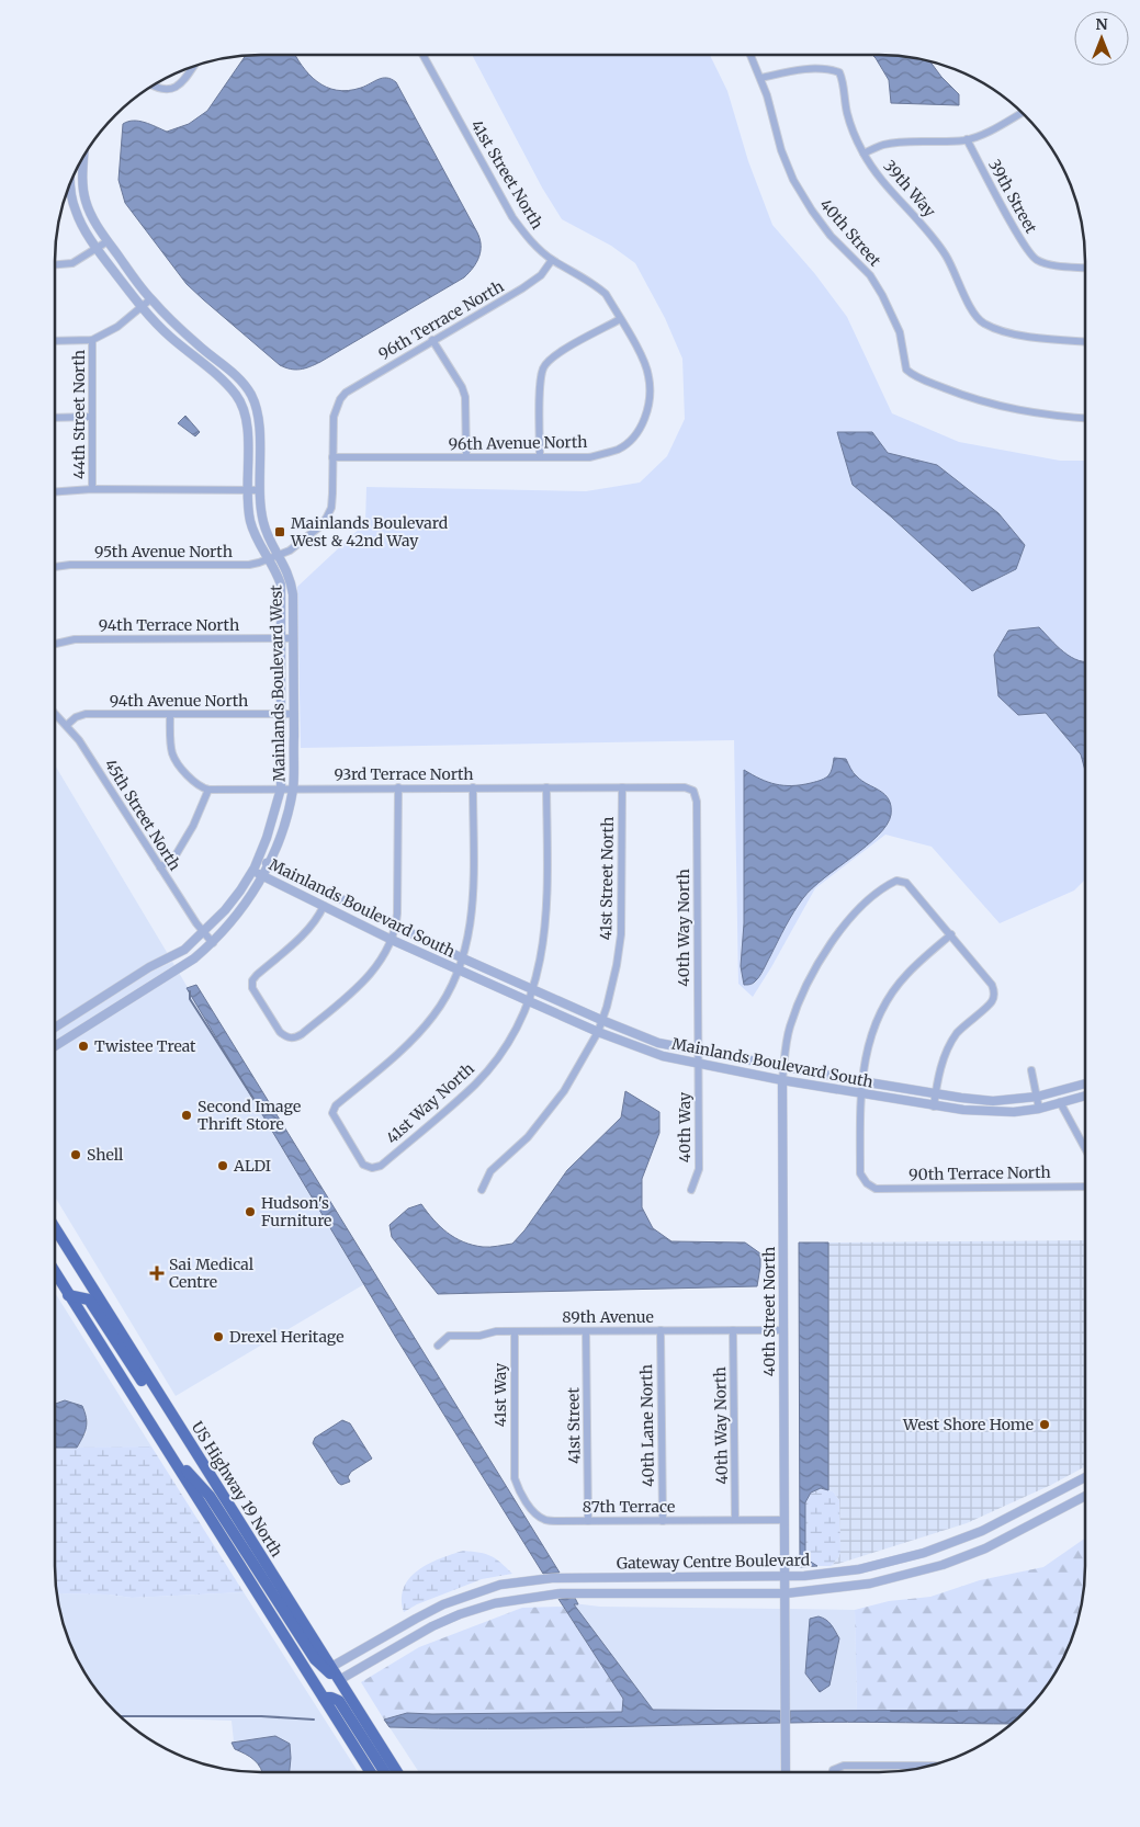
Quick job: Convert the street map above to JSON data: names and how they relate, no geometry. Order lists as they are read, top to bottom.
{
  "streets": {
    "highway": ["US Highway 19 North"],
    "street": [
      "41st Street North",
      "39th Way",
      "39th Street",
      "40th Street",
      "96th Terrace North",
      "44th Street North",
      "96th Avenue North",
      "95th Avenue North",
      "94th Terrace North",
      "Mainlands Boulevard West",
      "94th Avenue North",
      "93rd Terrace North",
      "45th Street North",
      "Mainlands Boulevard South",
      "40th Way North",
      "41st Way North",
      "40th Way",
      "90th Terrace North",
      "40th Street North",
      "89th Avenue",
      "41st Way",
      "41st Street",
      "40th Lane North",
      "87th Terrace",
      "Gateway Centre Boulevard"
    ]
  },
  "crossings": [
    ["41st Street North", "96th Terrace North"],
    ["41st Street North", "96th Avenue North"],
    ["41st Street North", "93rd Terrace North"],
    ["41st Street North", "Mainlands Boulevard South"],
    ["39th Way", "40th Street"],
    ["96th Terrace North", "95th Avenue North"],
    ["96th Avenue North", "95th Avenue North"],
    ["95th Avenue North", "Mainlands Boulevard West"],
    ["94th Terrace North", "Mainlands Boulevard West"],
    ["Mainlands Boulevard West", "94th Avenue North"],
    ["Mainlands Boulevard West", "93rd Terrace North"],
    ["Mainlands Boulevard West", "45th Street North"],
    ["Mainlands Boulevard West", "Mainlands Boulevard South"],
    ["94th Avenue North", "45th Street North"],
    ["93rd Terrace North", "40th Way North"],
    ["93rd Terrace North", "41st Way North"],
    ["Mainlands Boulevard South", "40th Way North"],
    ["Mainlands Boulevard South", "41st Way North"],
    ["Mainlands Boulevard South", "40th Way"],
    ["Mainlands Boulevard South", "90th Terrace North"],
    ["Mainlands Boulevard South", "40th Street North"],
    ["40th Way North", "40th Way"],
    ["40th Way North", "89th Avenue"],
    ["40th Way North", "87th Terrace"],
    ["40th Street North", "89th Avenue"],
    ["40th Street North", "87th Terrace"],
    ["40th Street North", "Gateway Centre Boulevard"],
    ["89th Avenue", "41st Way"],
    ["89th Avenue", "41st Street"],
    ["89th Avenue", "40th Lane North"],
    ["41st Way", "87th Terrace"],
    ["41st Street", "87th Terrace"],
    ["40th Lane North", "87th Terrace"],
    ["US Highway 19 North", "Gateway Centre Boulevard"]
  ],
  "places": {
    "transit": ["Mainlands Boulevard West & 42nd Way"],
    "other": [
      "Twistee Treat",
      "Second Image Thrift Store",
      "Shell",
      "ALDI",
      "Hudson's Furniture",
      "Drexel Heritage",
      "West Shore Home"
    ],
    "health": ["Sai Medical Centre"]
  },
  "north": "top"
}
